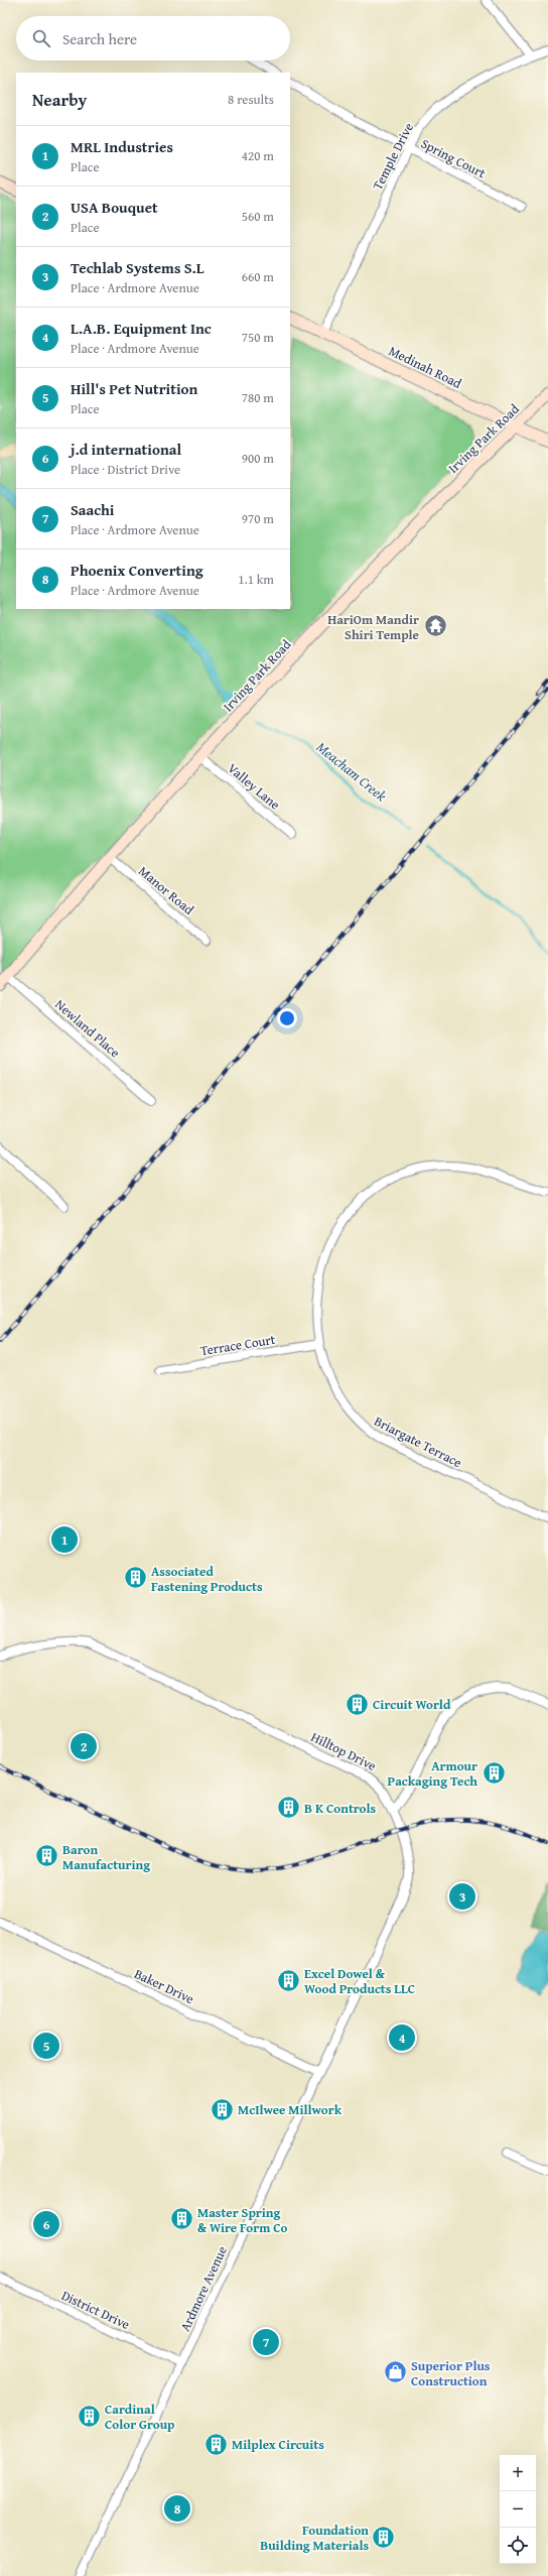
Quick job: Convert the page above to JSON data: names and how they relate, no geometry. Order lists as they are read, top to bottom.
{
  "streets": {
    "main road": ["Medinah Road", "Irving Park Road"],
    "street": [
      "Temple Drive",
      "Spring Court",
      "Valley Lane",
      "Manor Road",
      "Newland Place",
      "Terrace Court",
      "Briargate Terrace",
      "Hilltop Drive",
      "Baker Drive",
      "Ardmore Avenue",
      "District Drive"
    ]
  },
  "crossings": [
    ["Temple Drive", "Spring Court"],
    ["Temple Drive", "Medinah Road"],
    ["Medinah Road", "Irving Park Road"],
    ["Irving Park Road", "Valley Lane"],
    ["Irving Park Road", "Manor Road"],
    ["Irving Park Road", "Newland Place"],
    ["Terrace Court", "Briargate Terrace"],
    ["Hilltop Drive", "Ardmore Avenue"],
    ["Baker Drive", "Ardmore Avenue"],
    ["Ardmore Avenue", "District Drive"]
  ],
  "water": ["Meacham Creek"],
  "places": {
    "temple": ["HariOm Mandir Shiri Temple"],
    "building": [
      "Associated Fastening Products",
      "Circuit World",
      "Armour Packaging Tech",
      "B K Controls",
      "Baron Manufacturing",
      "Excel Dowel & Wood Products LLC",
      "McIlwee Millwork",
      "Master Spring & Wire Form Co",
      "Cardinal Color Group",
      "Milplex Circuits",
      "Foundation Building Materials"
    ],
    "shop": ["Superior Plus Construction"]
  },
  "page": {
    "search": "Search here",
    "heading": ["Nearby", "8 results"],
    "list": [
      {
        "mark": "1",
        "name": "MRL Industries",
        "note": "Place",
        "value": "420 m"
      },
      {
        "mark": "2",
        "name": "USA Bouquet",
        "note": "Place",
        "value": "560 m"
      },
      {
        "mark": "3",
        "name": "Techlab Systems S.L",
        "note": "Place · Ardmore Avenue",
        "value": "660 m"
      },
      {
        "mark": "4",
        "name": "L.A.B. Equipment Inc",
        "note": "Place · Ardmore Avenue",
        "value": "750 m"
      },
      {
        "mark": "5",
        "name": "Hill's Pet Nutrition",
        "note": "Place",
        "value": "780 m"
      },
      {
        "mark": "6",
        "name": "j.d international",
        "note": "Place · District Drive",
        "value": "900 m"
      },
      {
        "mark": "7",
        "name": "Saachi",
        "note": "Place · Ardmore Avenue",
        "value": "970 m"
      },
      {
        "mark": "8",
        "name": "Phoenix Converting",
        "note": "Place · Ardmore Avenue",
        "value": "1.1 km"
      }
    ],
    "pins": [
      "1",
      "2",
      "3",
      "4",
      "5",
      "6",
      "7",
      "8"
    ],
    "map_buttons": ["+", "−"]
  }
}
